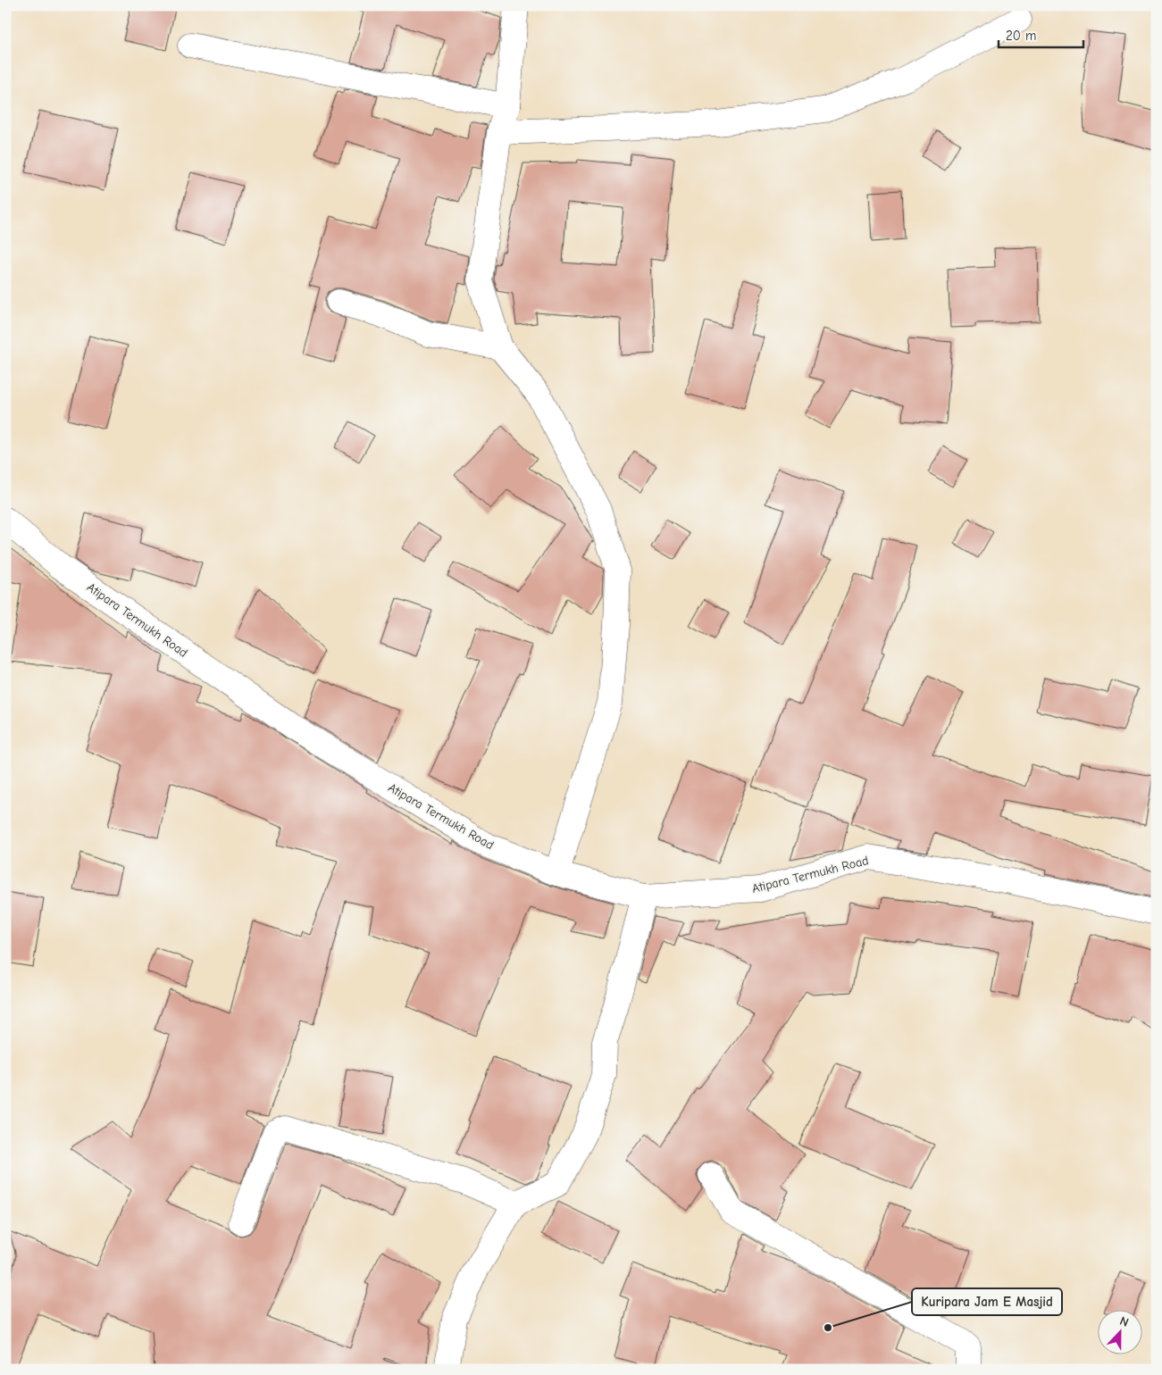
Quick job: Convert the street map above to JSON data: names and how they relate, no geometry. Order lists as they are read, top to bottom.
{
  "streets": {
    "street": ["Atipara Termukh Road"]
  },
  "places": ["Kuripara Jam E Masjid"],
  "scale_bar": "20 m",
  "north": "top"
}
